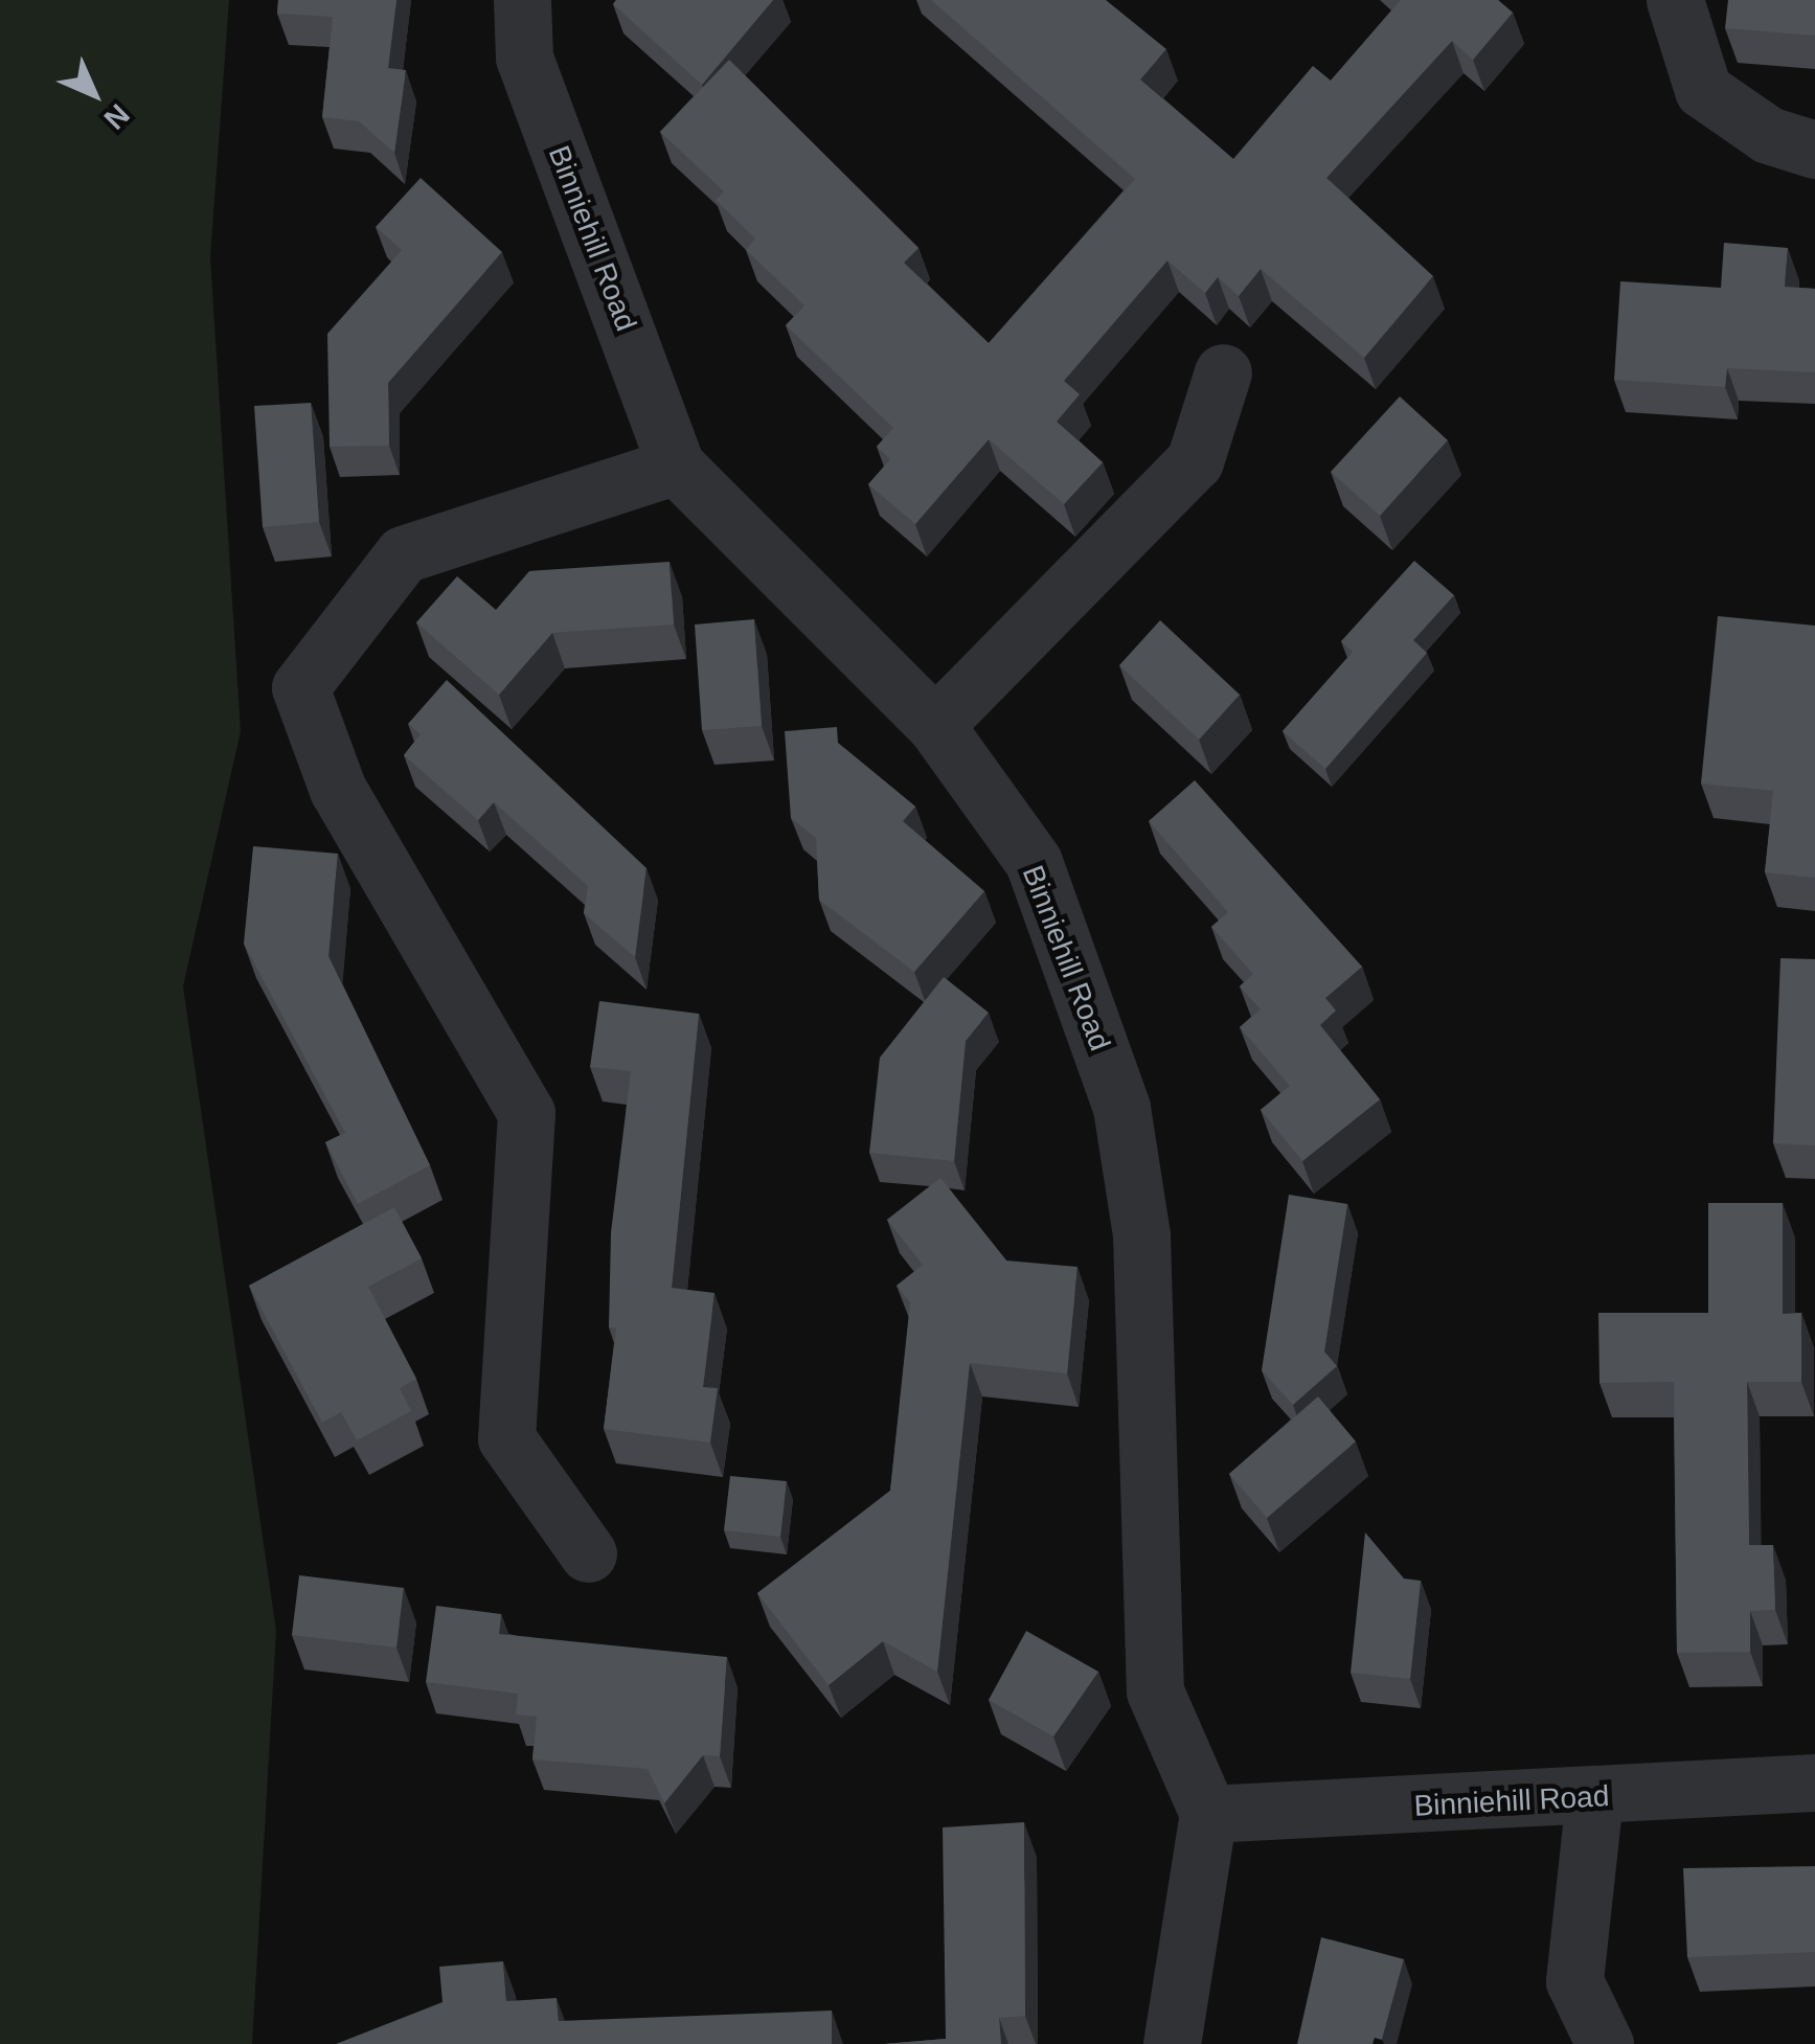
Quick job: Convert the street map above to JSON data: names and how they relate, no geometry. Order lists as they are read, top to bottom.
{
  "streets": {
    "street": ["Binniehill Road"]
  },
  "north": "bottom right"
}
